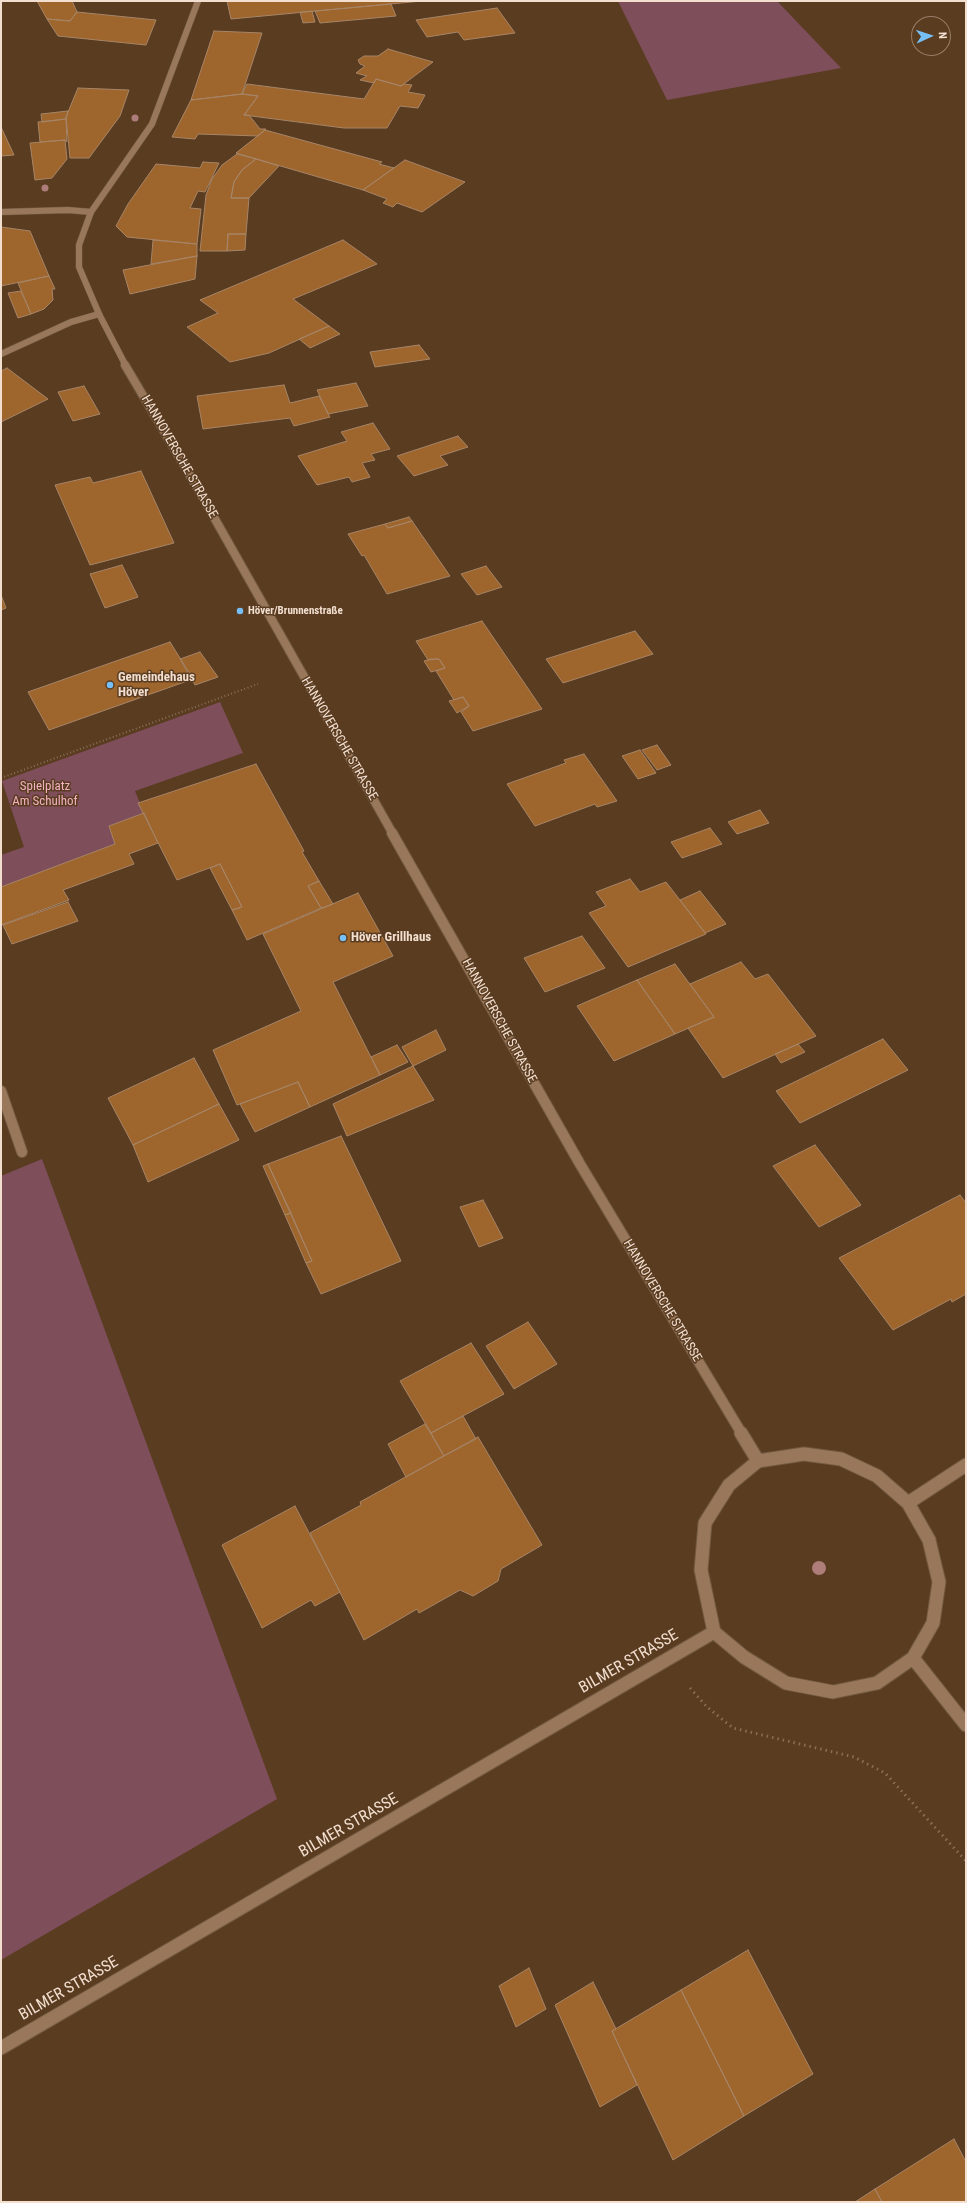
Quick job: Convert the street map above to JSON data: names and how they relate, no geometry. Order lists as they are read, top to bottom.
{
  "streets": {
    "street": ["HANNOVERSCHE STRASSE", "BILMER STRASSE"]
  },
  "parks": ["Spielplatz Am Schulhof"],
  "places": ["Höver/Brunnenstraße", "Gemeindehaus Höver", "Höver Grillhaus"],
  "north": "right"
}
